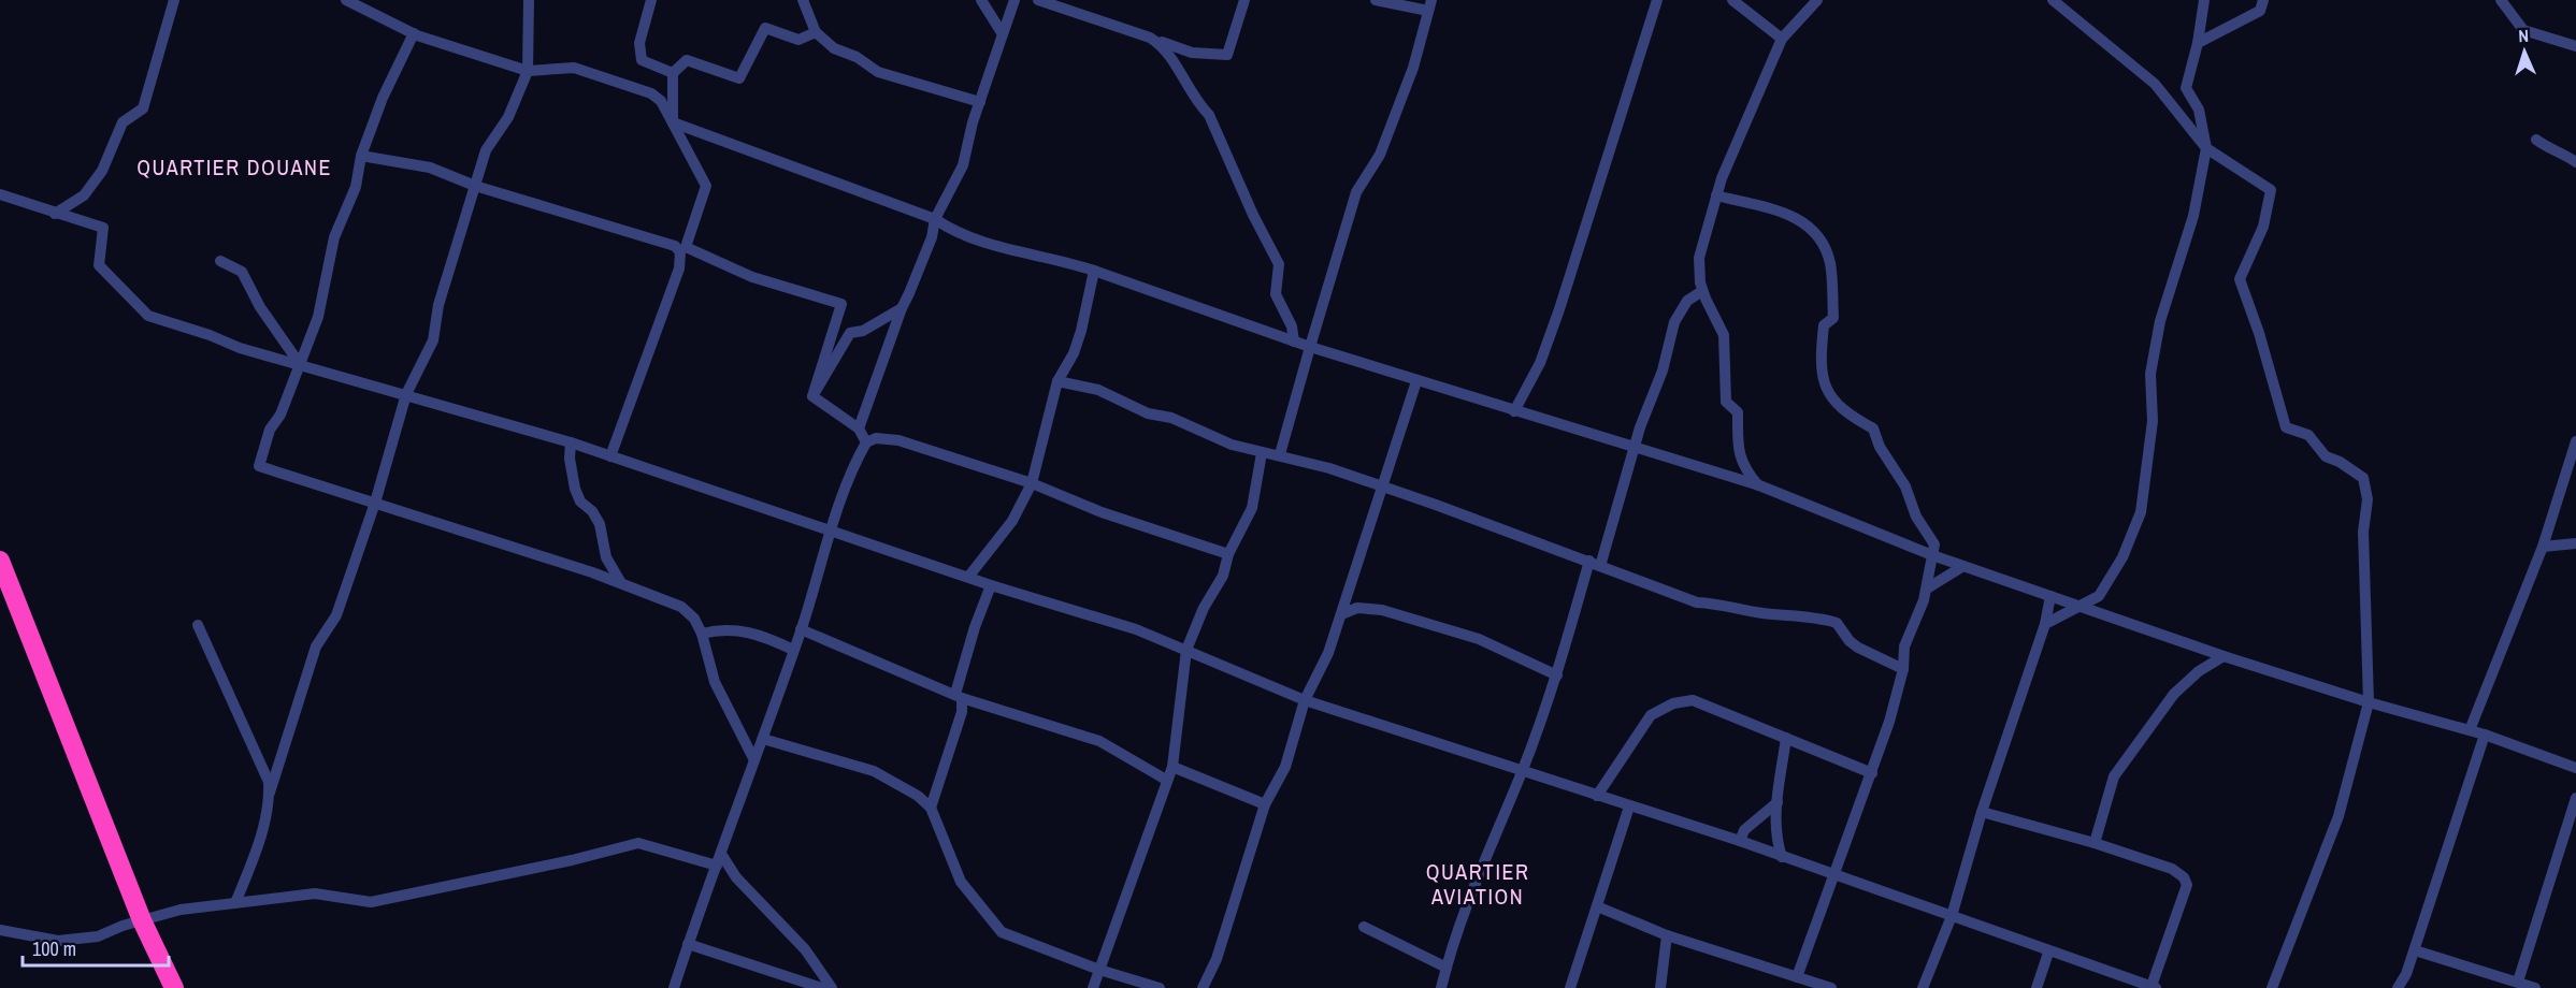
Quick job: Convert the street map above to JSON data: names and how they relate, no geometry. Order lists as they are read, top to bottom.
{
  "districts": ["QUARTIER DOUANE", "QUARTIER AVIATION"],
  "scale_bar": "100 m",
  "north": "top"
}
